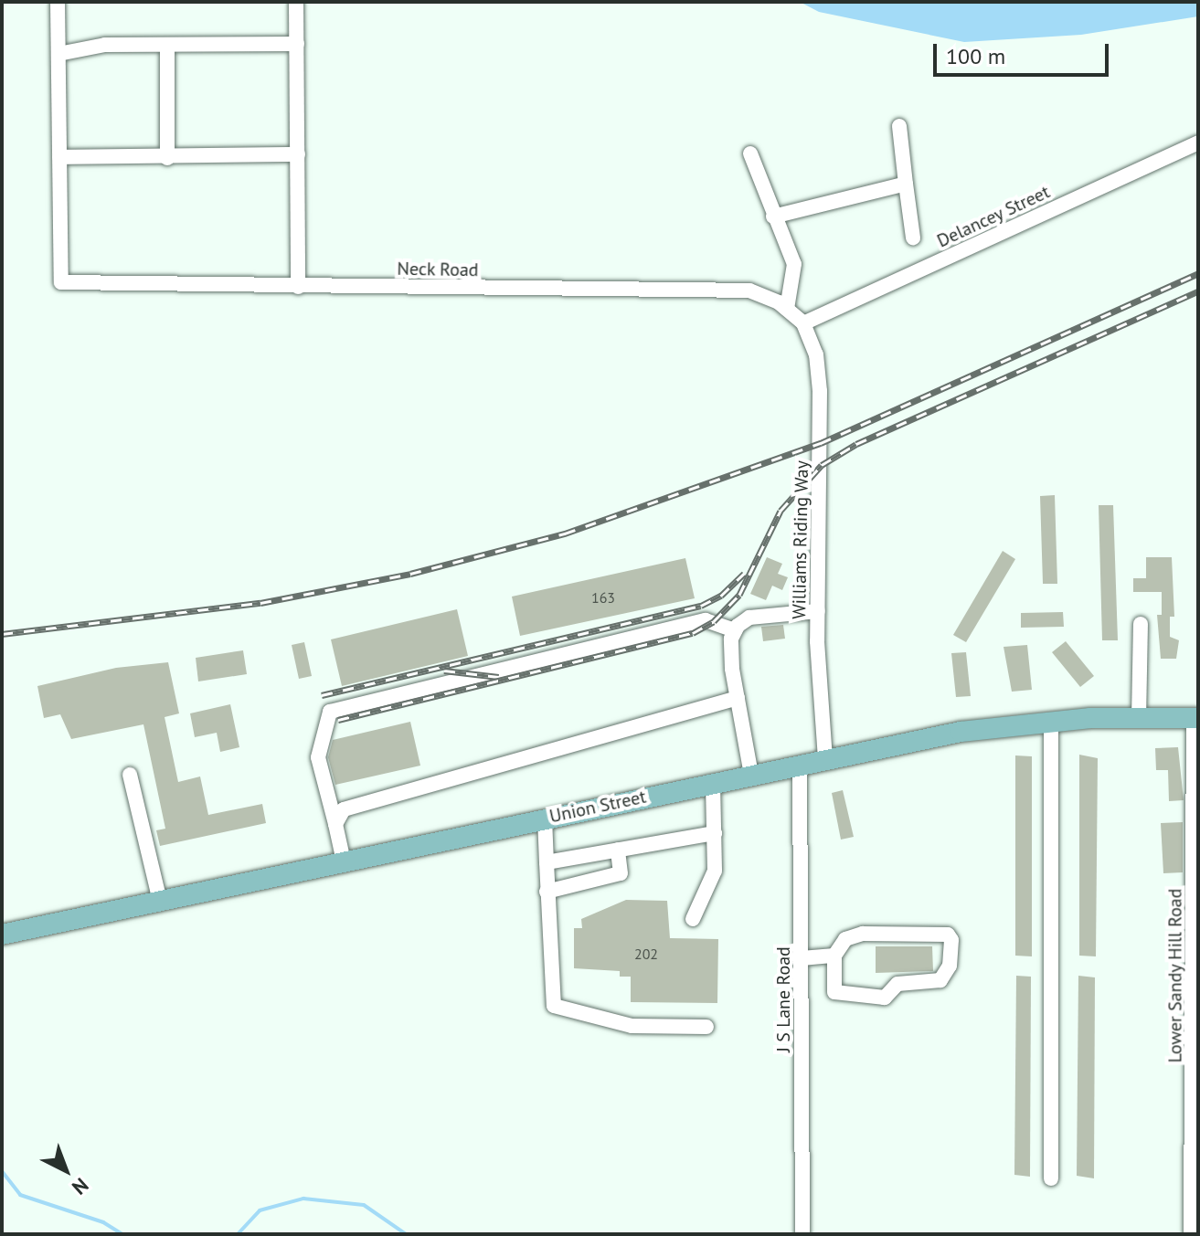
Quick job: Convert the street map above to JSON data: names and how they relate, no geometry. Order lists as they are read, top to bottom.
{
  "streets": {
    "main road": ["Union Street"],
    "street": [
      "Delancey Street",
      "Neck Road",
      "Williams Riding Way",
      "Lower Sandy Hill Road",
      "J S Lane Road"
    ]
  },
  "crossings": [
    ["Delancey Street", "Neck Road"],
    ["Delancey Street", "Williams Riding Way"],
    ["Neck Road", "Williams Riding Way"],
    ["Williams Riding Way", "Union Street"],
    ["Union Street", "Lower Sandy Hill Road"],
    ["Union Street", "J S Lane Road"]
  ],
  "house_numbers": ["163", "202"],
  "scale_bar": "100 m",
  "north": "bottom right"
}
